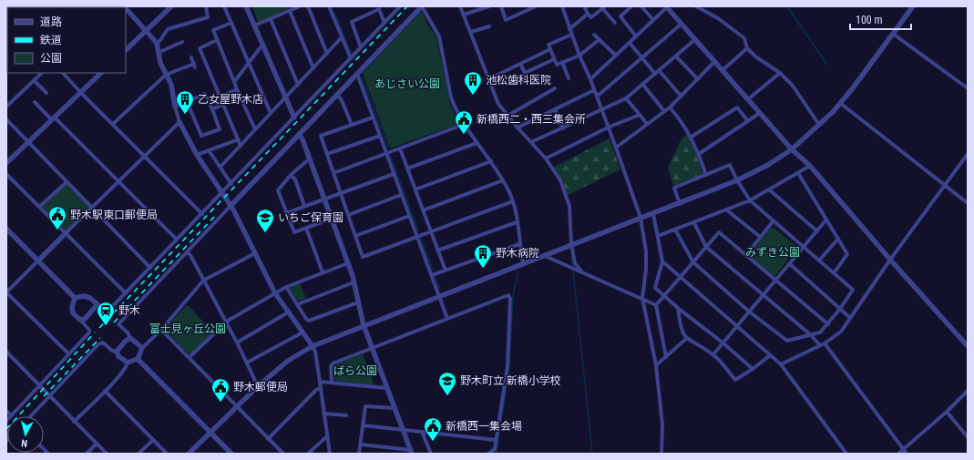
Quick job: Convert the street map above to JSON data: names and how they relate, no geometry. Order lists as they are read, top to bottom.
{
  "parks": [
    "あじさい公園",
    "みずき公園",
    "富士見ヶ丘公園",
    "ばら公園"
  ],
  "places": {
    "building": ["池松歯科医院", "乙女屋野木店", "野木病院"],
    "public building": [
      "新橋西二・西三集会所",
      "野木駅東口郵便局",
      "野木郵便局",
      "新橋西一集会場"
    ],
    "school or university": ["いちご保育園", "野木町立 新橋小学校"],
    "station": ["野木"]
  },
  "legend": ["道路", "鉄道", "公園"],
  "scale_bar": "100 m",
  "north": "bottom"
}
